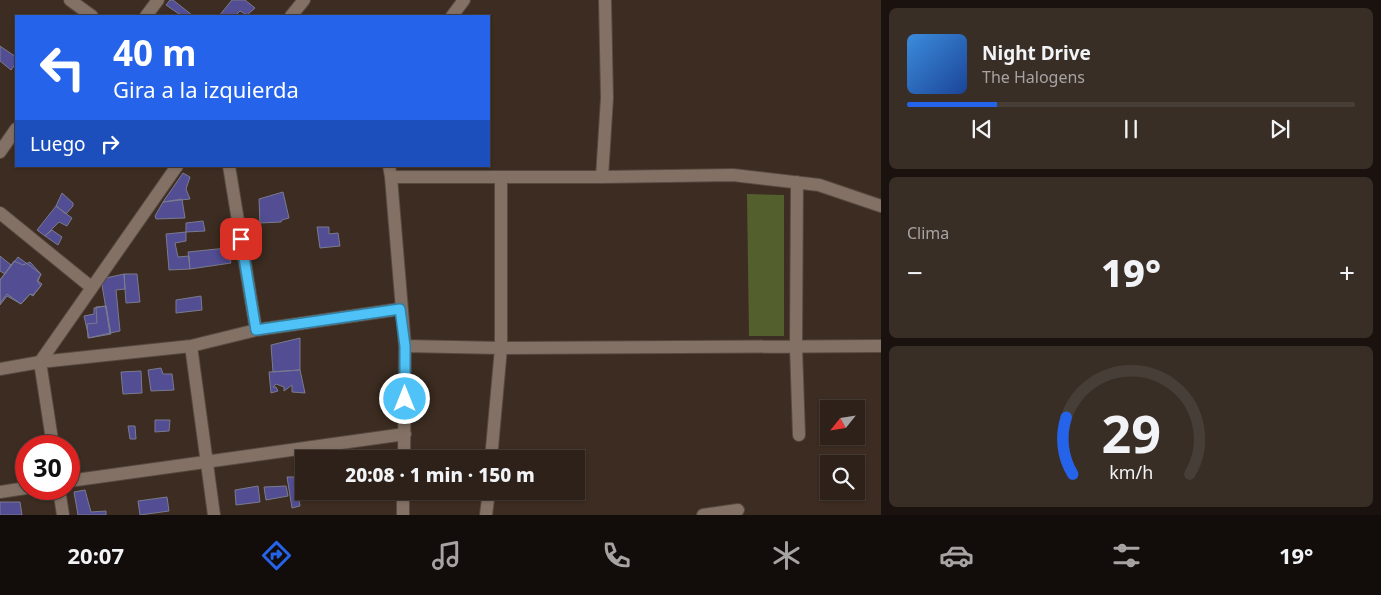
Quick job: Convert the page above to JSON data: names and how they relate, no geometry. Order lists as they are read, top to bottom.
{
  "north": "bottom left",
  "page": {
    "turn": ["40 m", "Gira a la izquierda"],
    "song": ["Night Drive", "The Halogens"],
    "then": "Luego",
    "tile": "Clima",
    "heat": ["−", "19°", "+"],
    "limit": "30",
    "trip": "20:08 · 1 min · 150 m",
    "tabs": ["20:07", "19°"],
    "gauge": ["29", "km/h"]
  }
}
